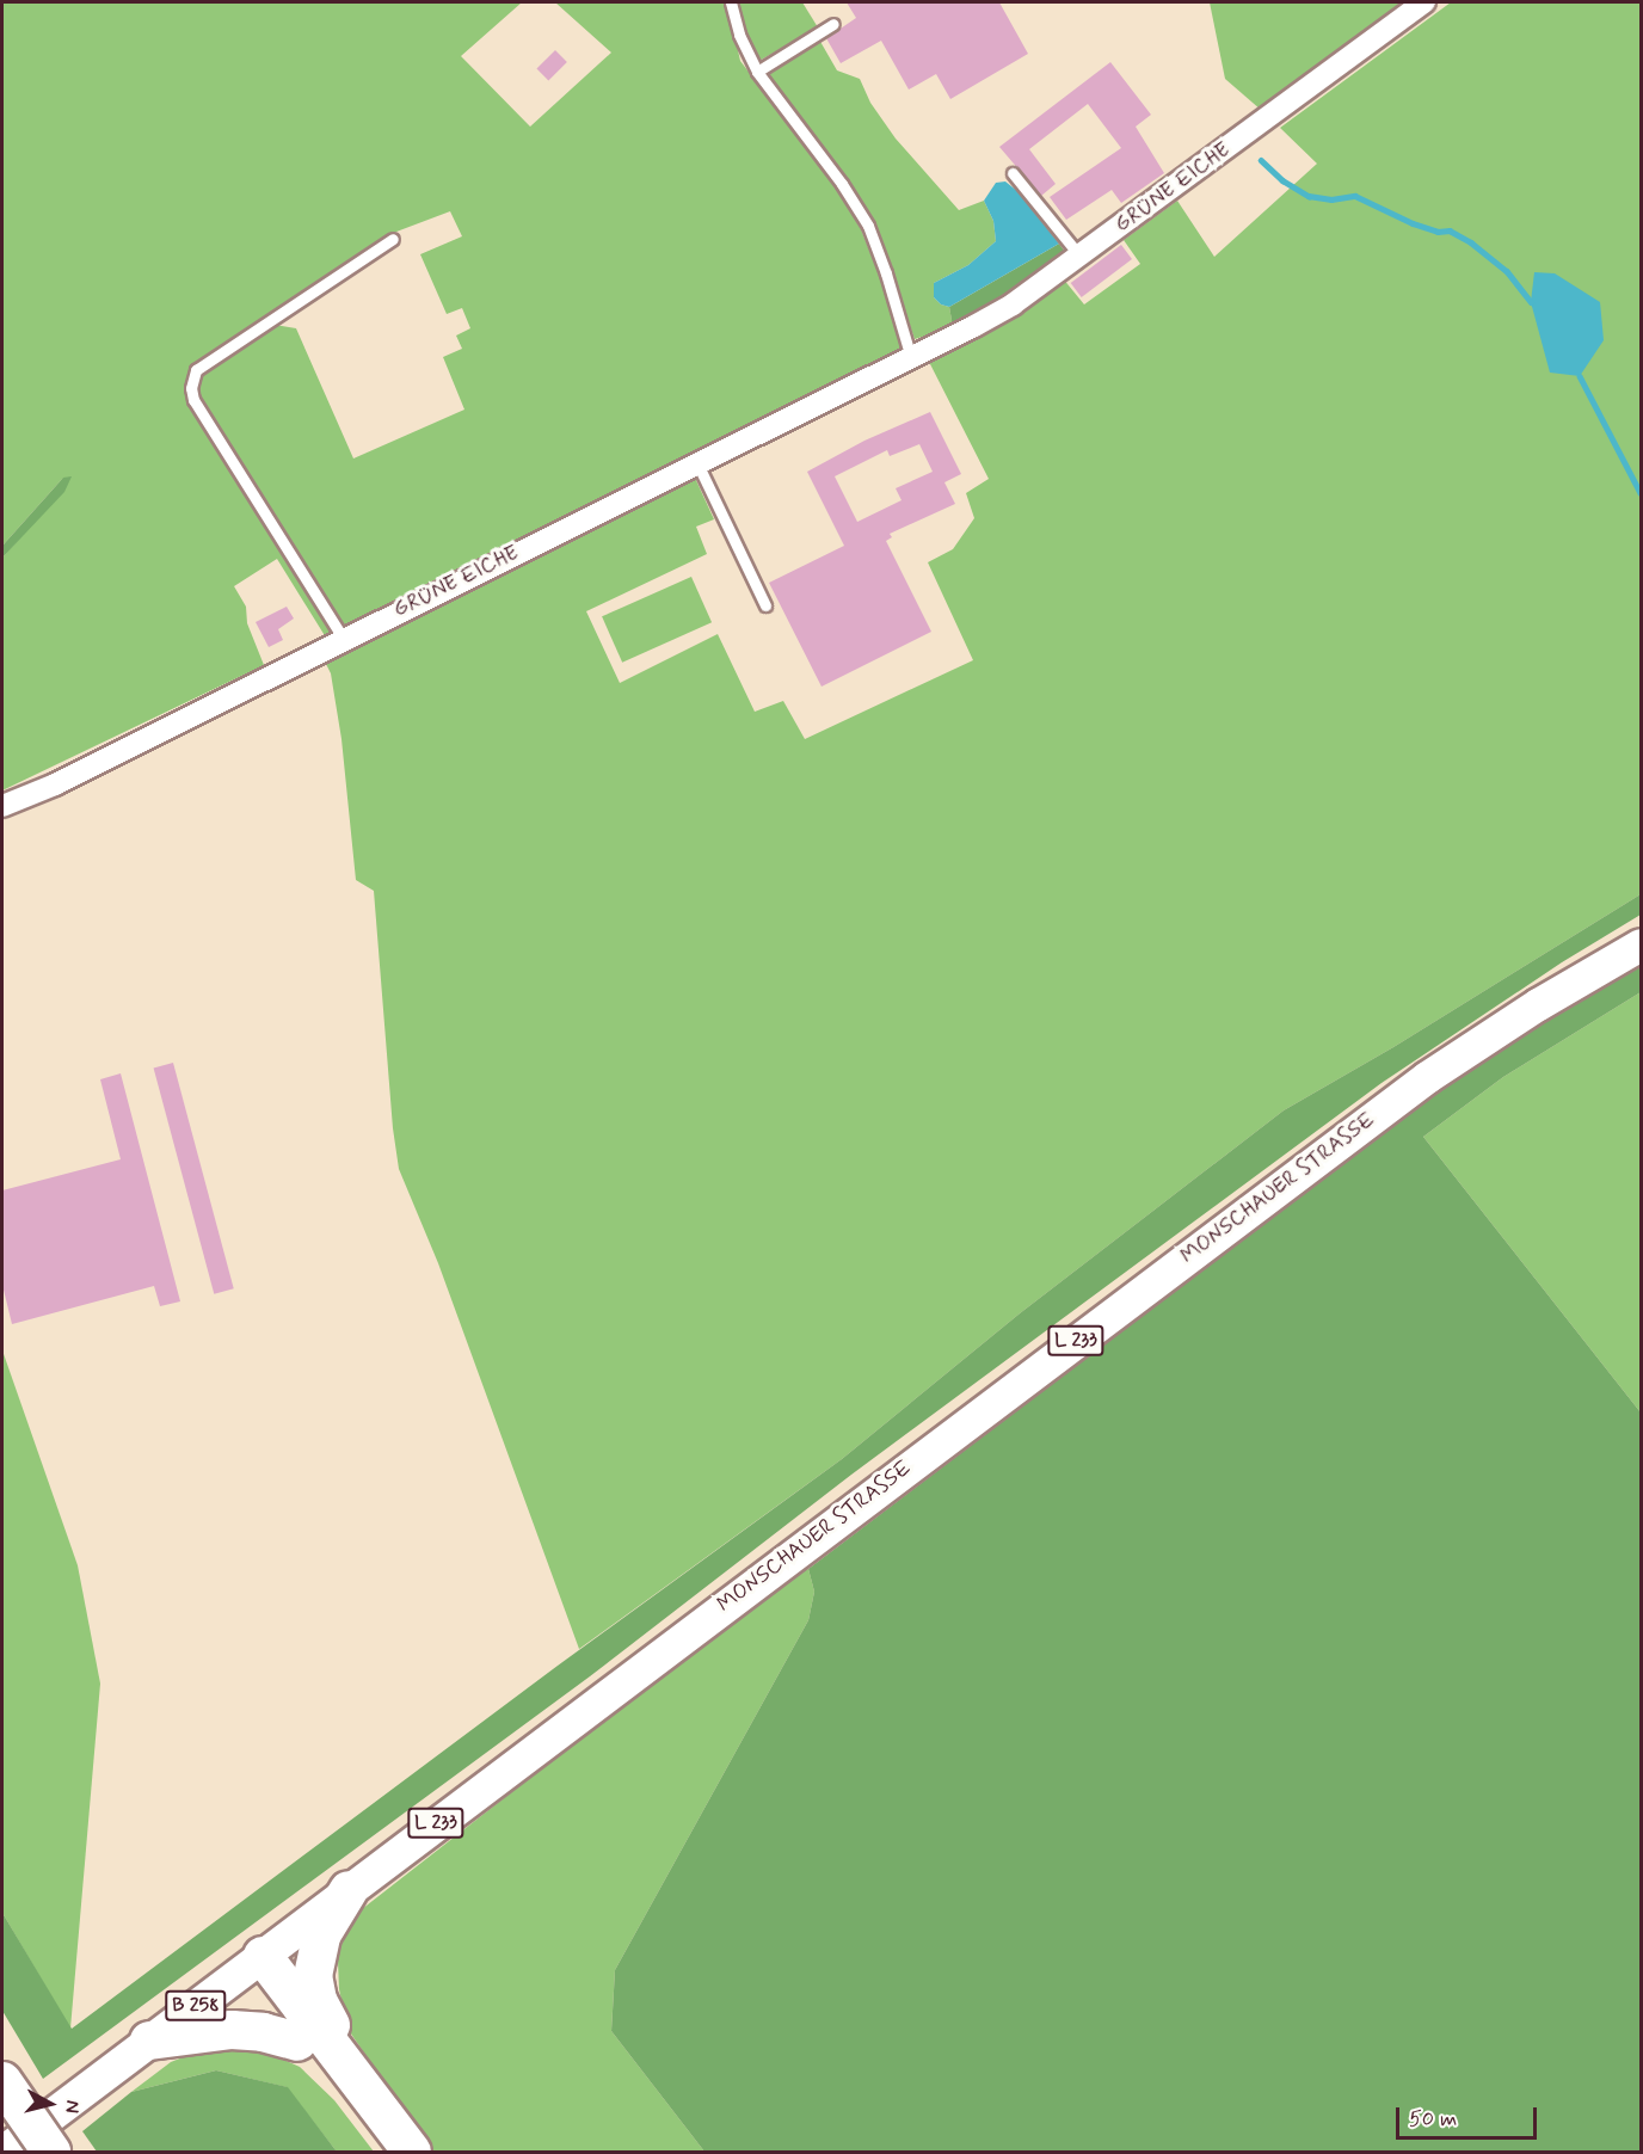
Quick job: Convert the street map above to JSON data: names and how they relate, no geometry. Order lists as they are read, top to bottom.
{
  "streets": {
    "main road": ["MONSCHAUER STRASSE", "L 233", "B 258"],
    "street": ["GRÜNE EICHE"]
  },
  "scale_bar": "50 m",
  "north": "right"
}
